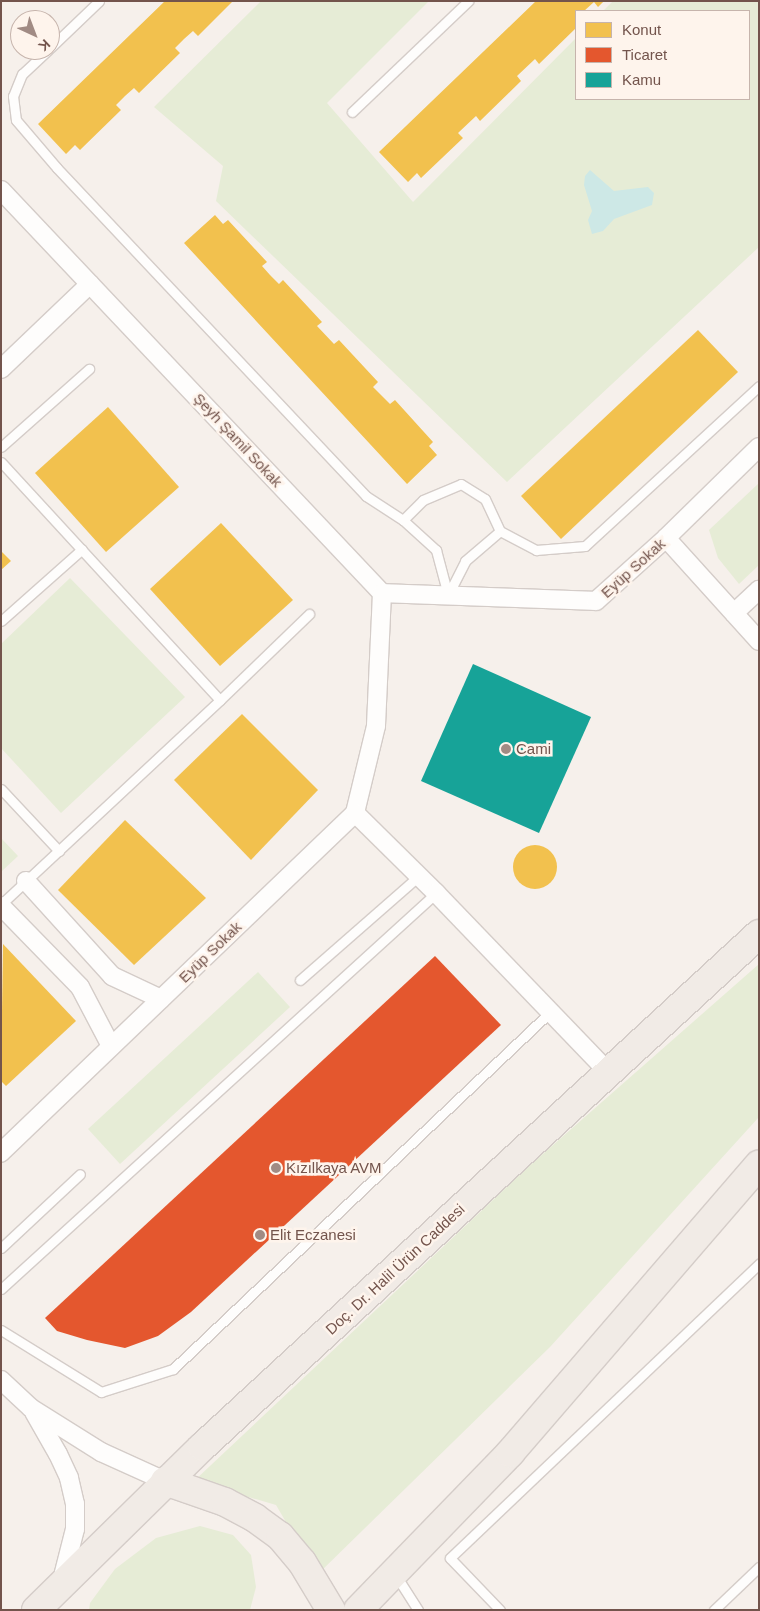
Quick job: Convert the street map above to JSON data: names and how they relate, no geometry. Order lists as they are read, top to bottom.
{
  "streets": {
    "main road": ["Doç. Dr. Halil Ürün Caddesi"],
    "street": ["Şeyh Şamil Sokak", "Eyüp Sokak"]
  },
  "crossings": [
    ["Şeyh Şamil Sokak", "Eyüp Sokak"]
  ],
  "places": ["Cami", "Kızılkaya AVM", "Elit Eczanesi"],
  "legend": ["Konut", "Ticaret", "Kamu"],
  "north": "bottom right"
}
